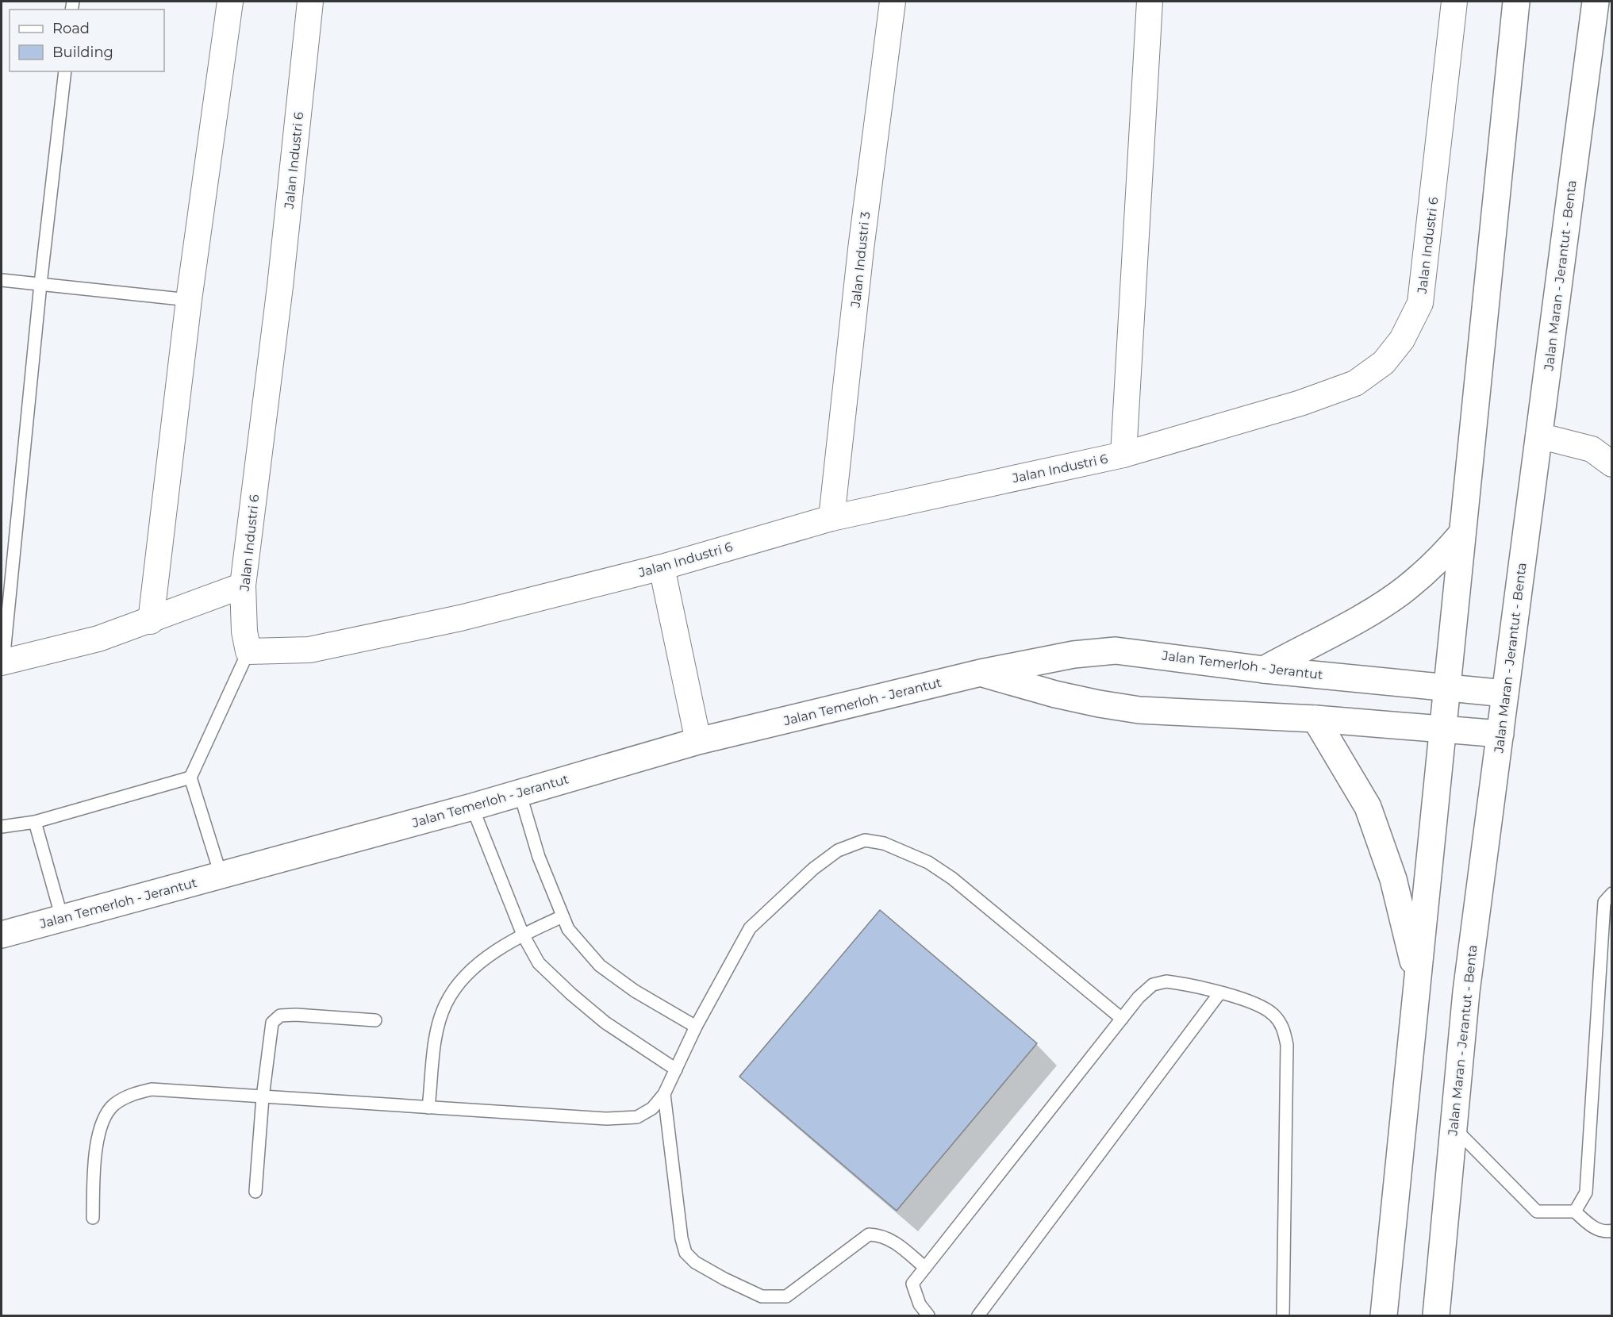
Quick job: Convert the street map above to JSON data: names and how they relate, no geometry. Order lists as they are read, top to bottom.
{
  "streets": {
    "main road": ["Jalan Maran - Jerantut - Benta", "Jalan Temerloh - Jerantut"],
    "street": ["Jalan Industri 6", "Jalan Industri 3"]
  },
  "crossings": [
    ["Jalan Industri 6", "Jalan Industri 3"],
    ["Jalan Maran - Jerantut - Benta", "Jalan Temerloh - Jerantut"]
  ],
  "legend": ["Road", "Building"]
}
